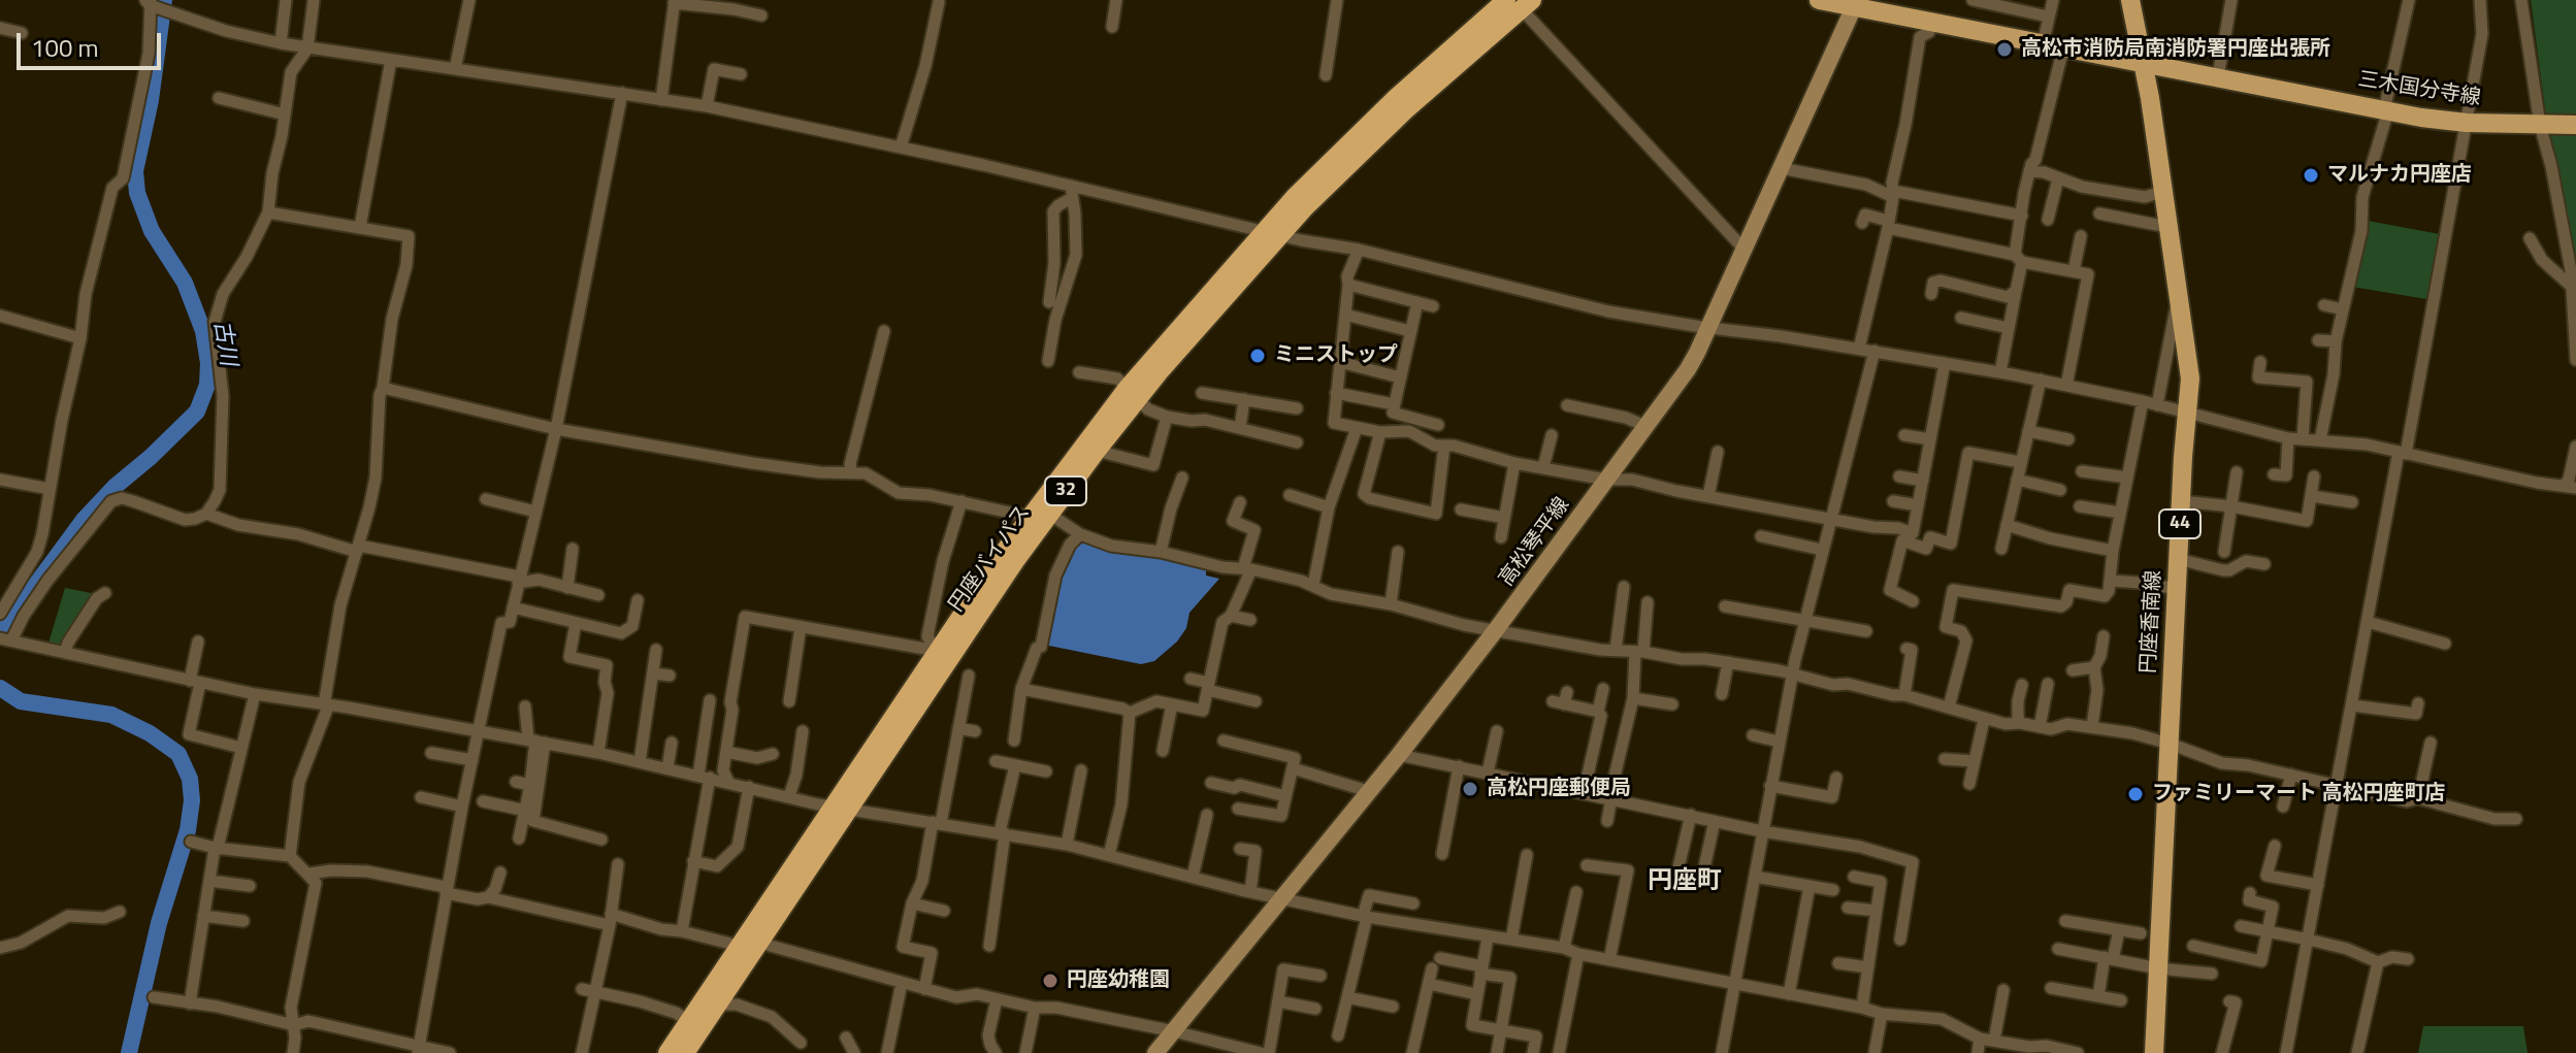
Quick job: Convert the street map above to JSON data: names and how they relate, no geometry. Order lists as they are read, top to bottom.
{
  "streets": {
    "highway": ["32", "円座バイパス"],
    "main road": [
      "三木国分寺線",
      "44",
      "高松琴平線",
      "円座香南線"
    ]
  },
  "crossings": [
    ["三木国分寺線", "高松琴平線"],
    ["三木国分寺線", "円座香南線"]
  ],
  "districts": ["円座町"],
  "water": ["古川"],
  "places": [
    "高松市消防局南消防署円座出張所",
    "マルナカ円座店",
    "ミニストップ",
    "高松円座郵便局",
    "ファミリーマート 高松円座町店",
    "円座幼稚園"
  ],
  "scale_bar": "100 m"
}
